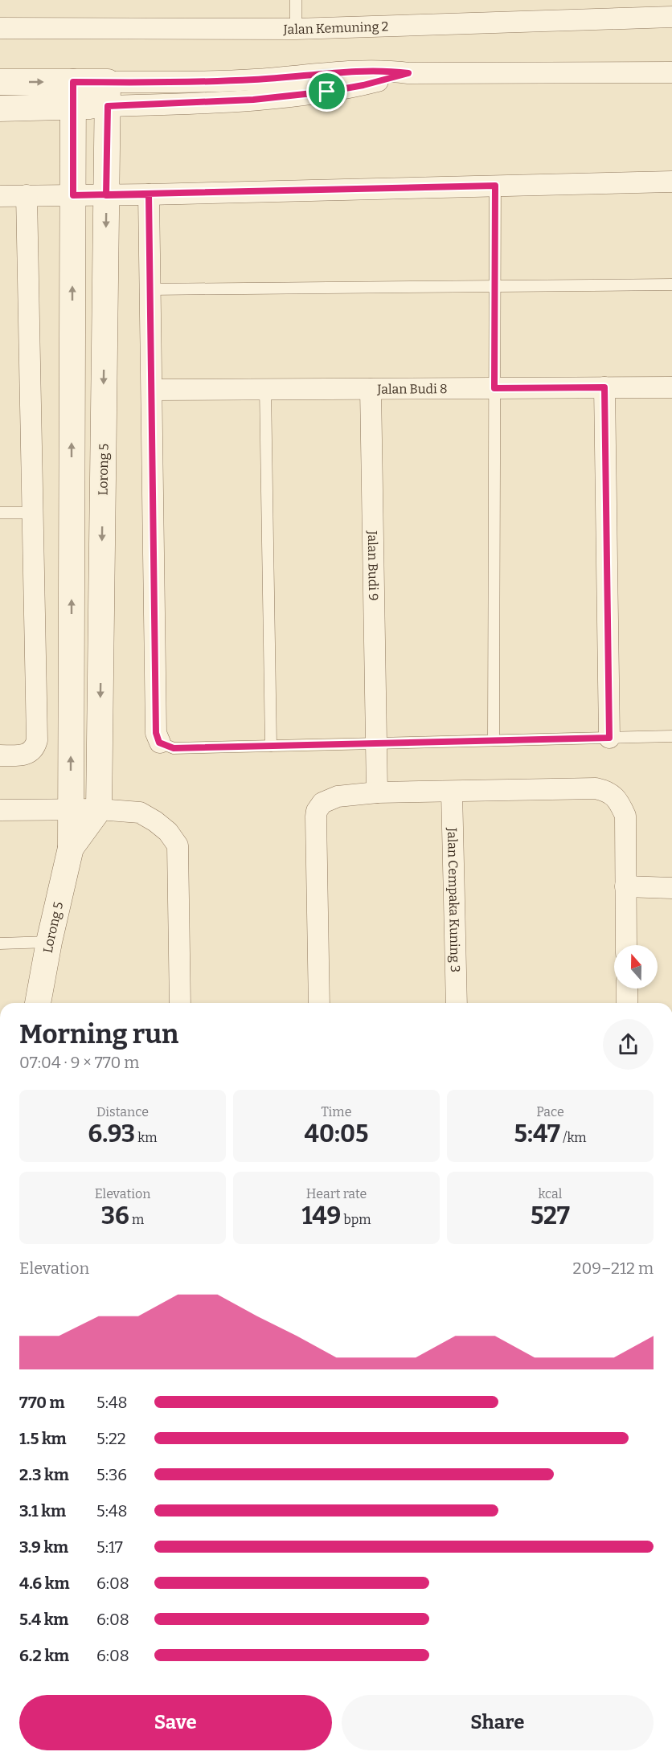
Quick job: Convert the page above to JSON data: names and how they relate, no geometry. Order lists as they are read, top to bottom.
{
  "streets": {
    "street": [
      "Jalan Kemuning 2",
      "Jalan Budi 8",
      "Lorong 5",
      "Jalan Budi 9",
      "Jalan Cempaka Kuning 3"
    ]
  },
  "crossings": [
    ["Jalan Budi 8", "Jalan Budi 9"]
  ],
  "north": "top",
  "page": {
    "heading": ["Morning run", "07:04 · 9 × 770 m"],
    "stats": [
      ["Distance", "6.93 km"],
      ["Time", "40:05"],
      ["Pace", "5:47 /km"],
      ["Elevation", "36 m"],
      ["Heart rate", "149 bpm"],
      ["kcal", "527"]
    ],
    "chart": ["Elevation", "209–212 m"],
    "list": [
      {
        "name": "770 m",
        "note": "5:48"
      },
      {
        "name": "1.5 km",
        "note": "5:22"
      },
      {
        "name": "2.3 km",
        "note": "5:36"
      },
      {
        "name": "3.1 km",
        "note": "5:48"
      },
      {
        "name": "3.9 km",
        "note": "5:17"
      },
      {
        "name": "4.6 km",
        "note": "6:08"
      },
      {
        "name": "5.4 km",
        "note": "6:08"
      },
      {
        "name": "6.2 km",
        "note": "6:08"
      }
    ],
    "buttons": ["Save", "Share"]
  }
}
